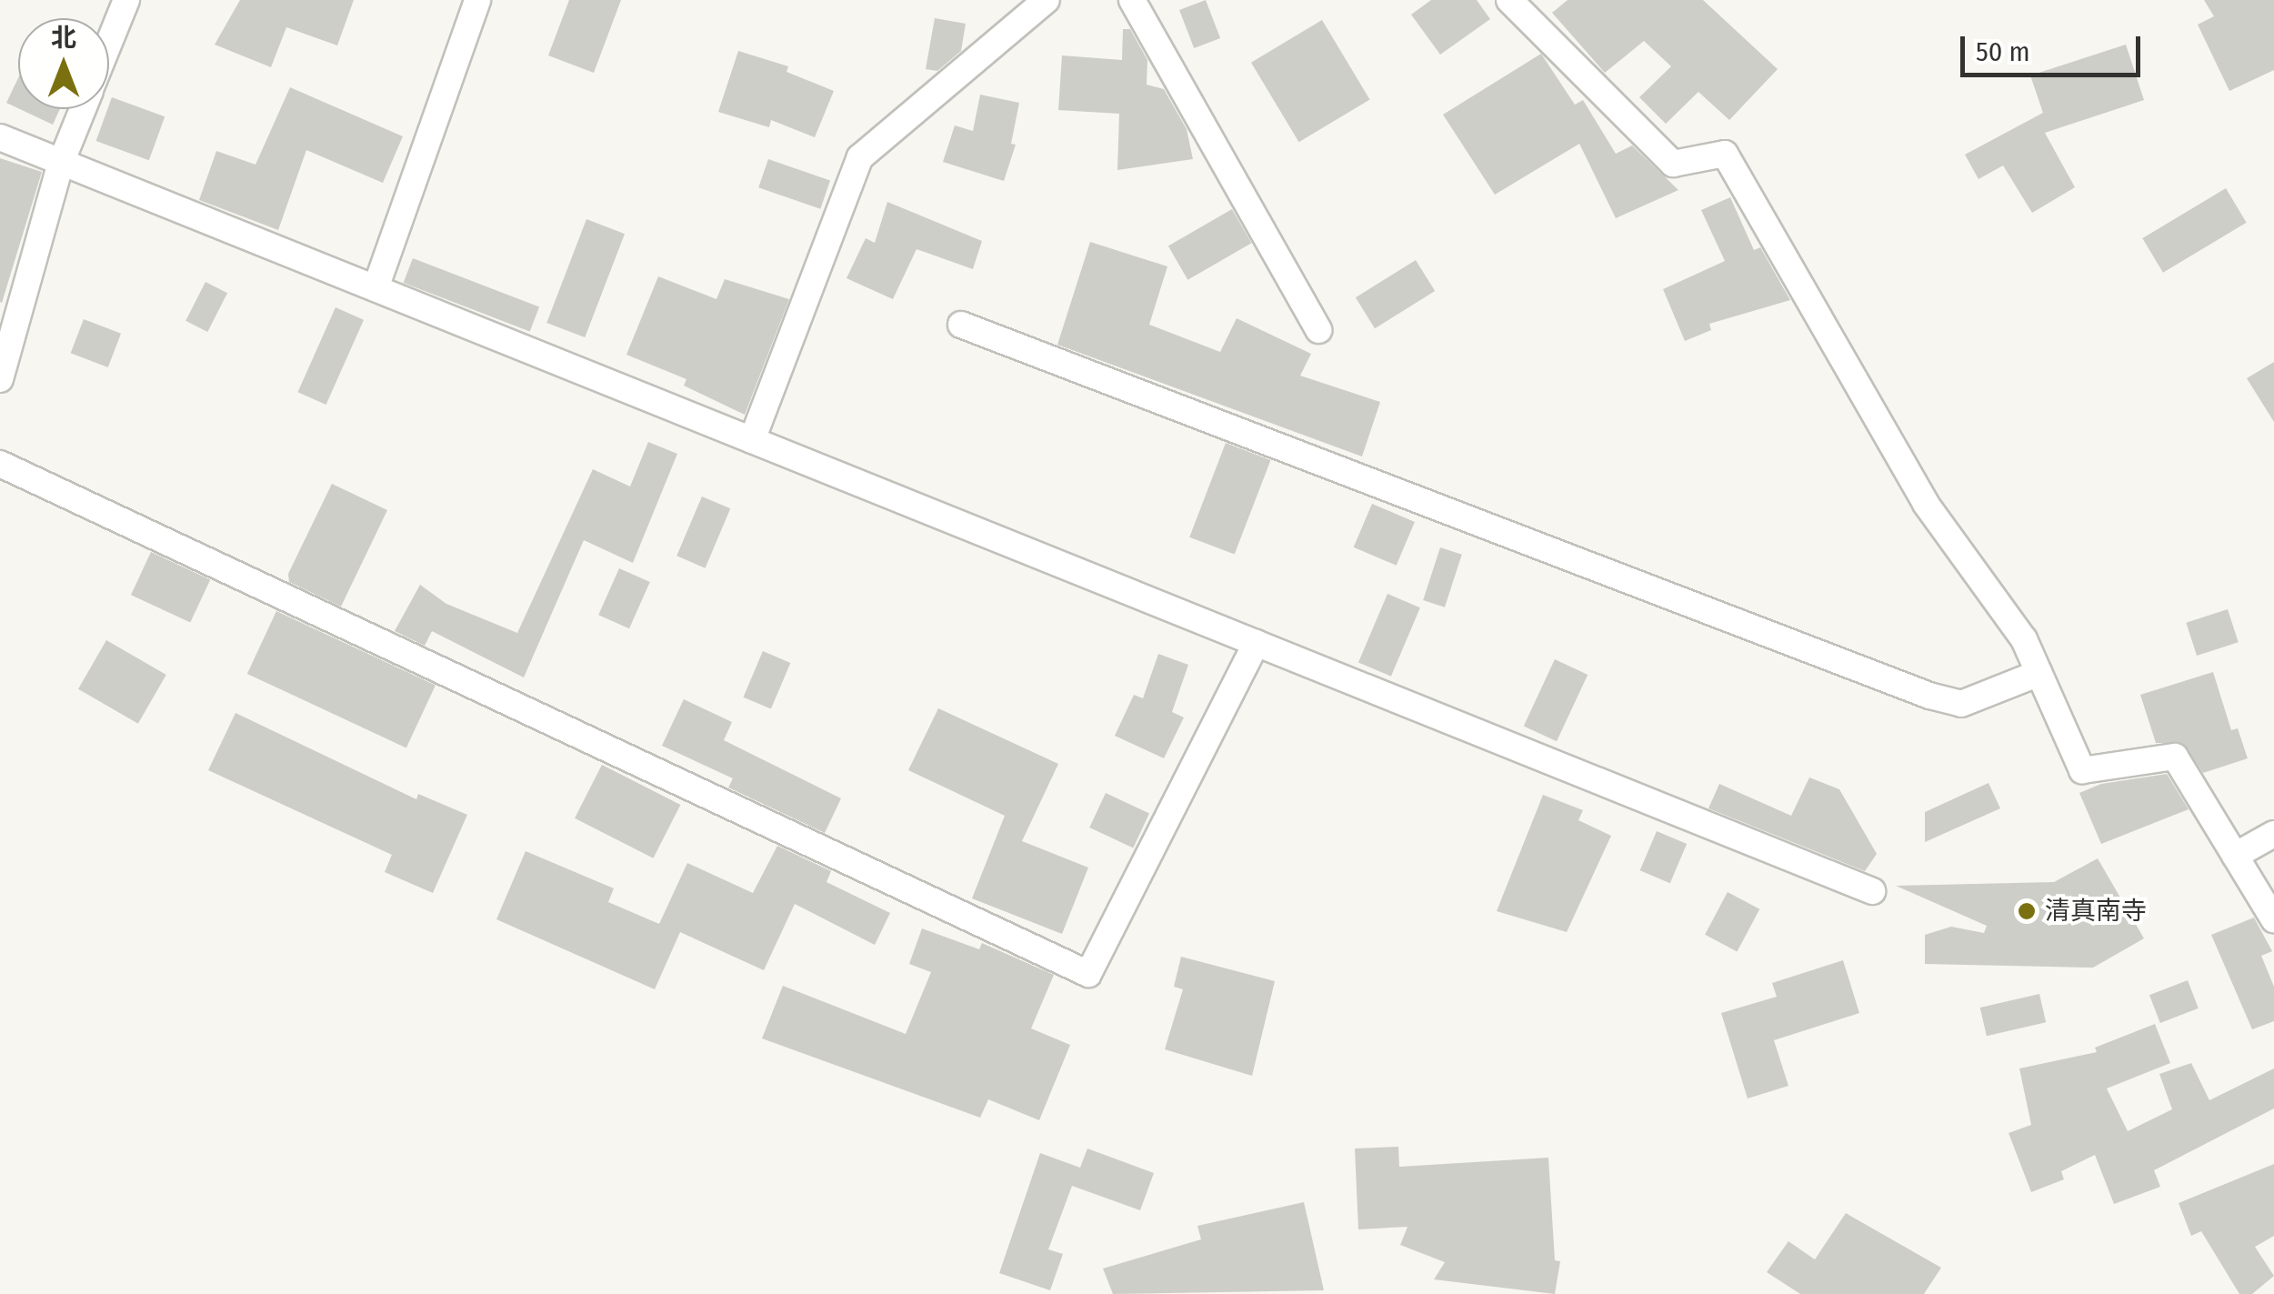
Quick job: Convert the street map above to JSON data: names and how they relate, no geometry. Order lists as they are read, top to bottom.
{
  "places": ["清真南寺"],
  "scale_bar": "50 m",
  "north": "top"
}
